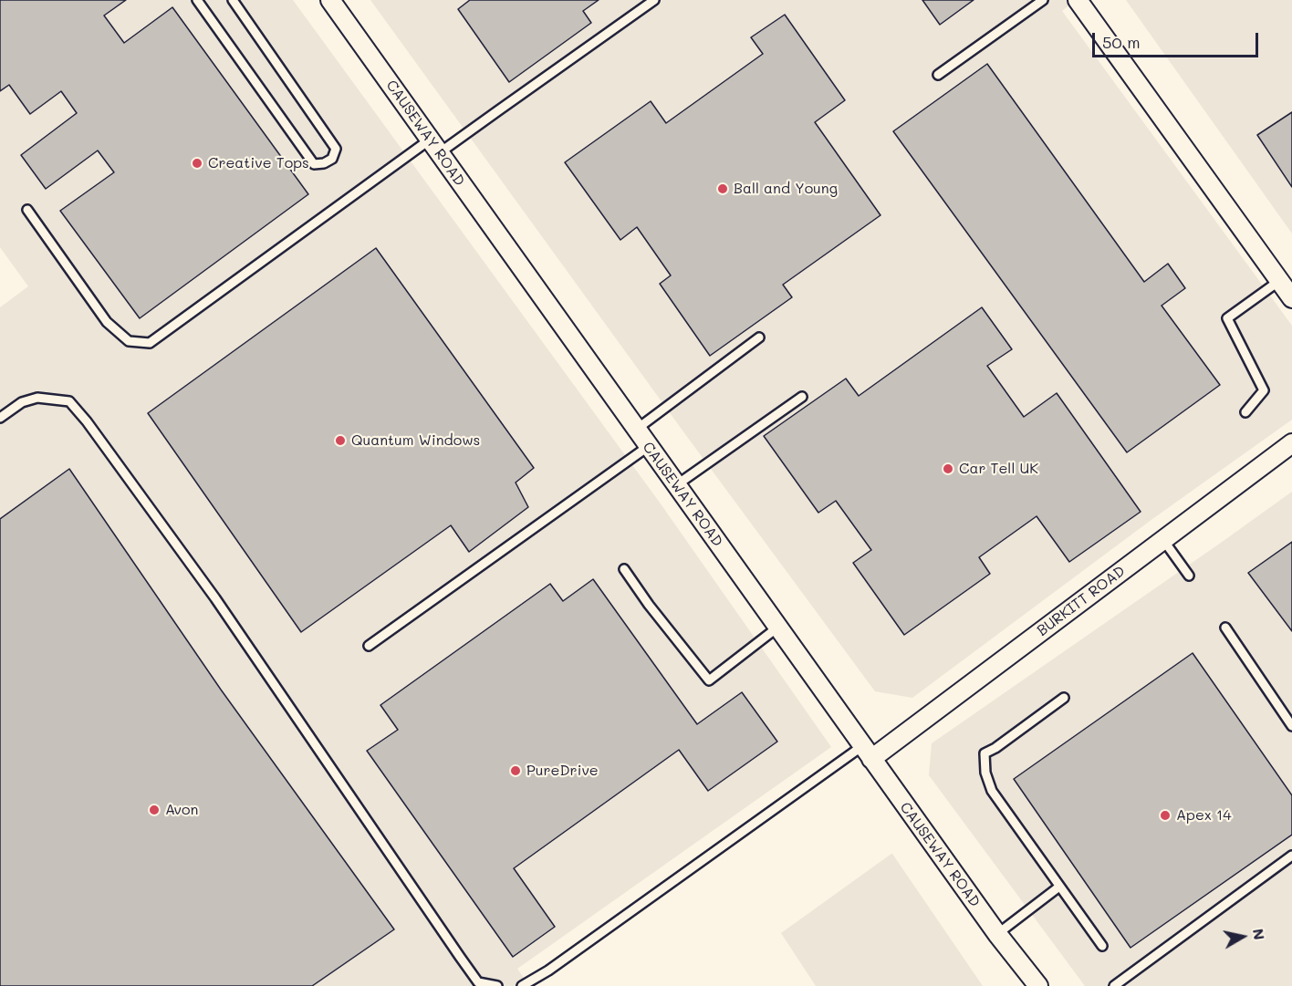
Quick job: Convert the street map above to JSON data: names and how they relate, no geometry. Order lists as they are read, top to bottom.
{
  "streets": {
    "street": ["CAUSEWAY ROAD", "BURKITT ROAD"]
  },
  "crossings": [
    ["CAUSEWAY ROAD", "BURKITT ROAD"]
  ],
  "places": [
    "Creative Tops",
    "Ball and Young",
    "Quantum Windows",
    "Car Tell UK",
    "PureDrive",
    "Avon",
    "Apex 14"
  ],
  "scale_bar": "50 m",
  "north": "right"
}
